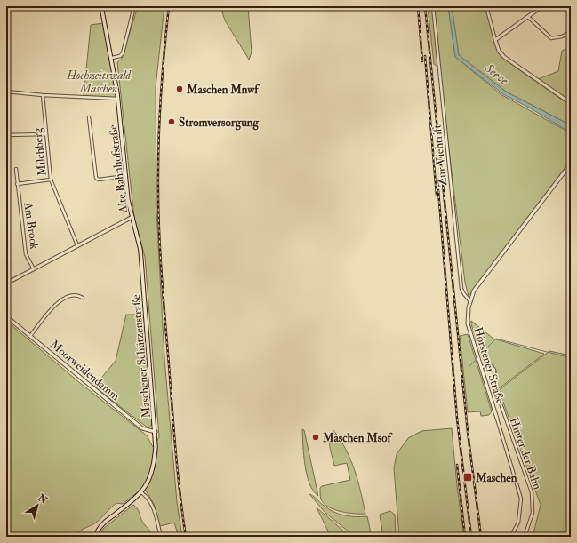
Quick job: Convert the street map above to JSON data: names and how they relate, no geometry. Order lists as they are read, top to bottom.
{
  "streets": {
    "main road": ["Alte Bahnhofstraße", "Maschener Schützenstraße"],
    "street": [
      "Milchberg",
      "Zur Viehtrift",
      "Am Brook",
      "Hörstener Straße",
      "Moorweidendamm",
      "Hinter der Bahn"
    ]
  },
  "crossings": [
    ["Milchberg", "Alte Bahnhofstraße"],
    ["Zur Viehtrift", "Hörstener Straße"],
    ["Alte Bahnhofstraße", "Am Brook"],
    ["Alte Bahnhofstraße", "Maschener Schützenstraße"],
    ["Maschener Schützenstraße", "Moorweidendamm"],
    ["Hörstener Straße", "Hinter der Bahn"]
  ],
  "water": ["Seeve"],
  "parks": ["Hochzeitswald Maschen"],
  "places": {
    "other": ["Maschen Mnwf", "Stromversorgung", "Maschen Msof"],
    "transit": ["Maschen"]
  },
  "north": "top right"
}
